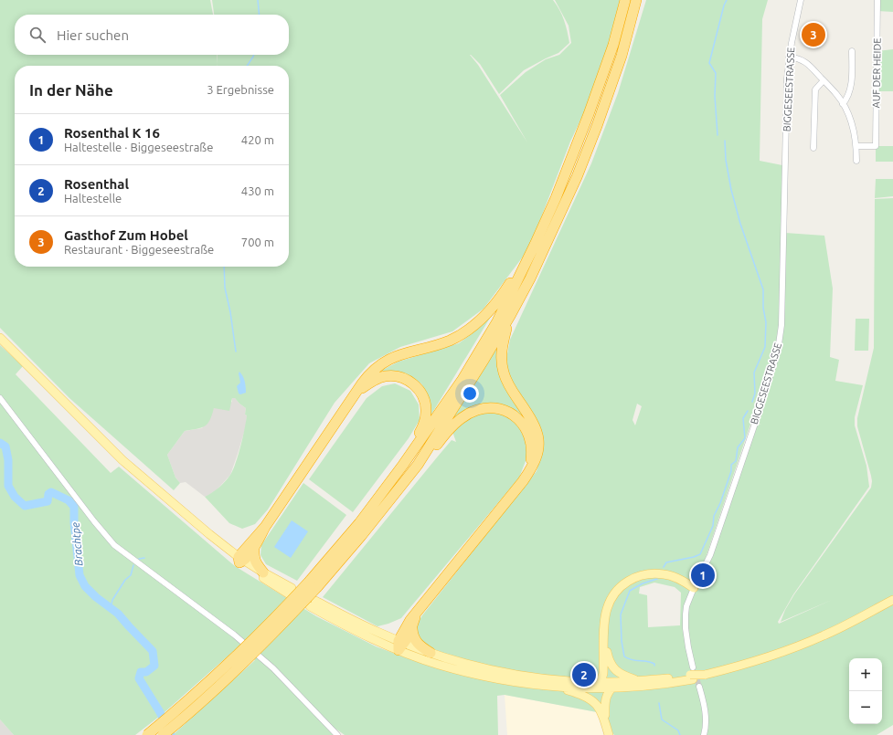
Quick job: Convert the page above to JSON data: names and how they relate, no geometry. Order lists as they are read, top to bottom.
{
  "streets": {
    "street": ["AUF DER HEIDE", "BIGGESEESTRASSE"]
  },
  "water": ["Brachtpe"],
  "page": {
    "search": "Hier suchen",
    "pins": ["3", "1", "2"],
    "heading": ["In der Nähe", "3 Ergebnisse"],
    "list": [
      {
        "mark": "1",
        "name": "Rosenthal K 16",
        "note": "Haltestelle · Biggeseestraße",
        "value": "420 m"
      },
      {
        "mark": "2",
        "name": "Rosenthal",
        "note": "Haltestelle",
        "value": "430 m"
      },
      {
        "mark": "3",
        "name": "Gasthof Zum Hobel",
        "note": "Restaurant · Biggeseestraße",
        "value": "700 m"
      }
    ],
    "map_buttons": ["+", "−"]
  }
}
